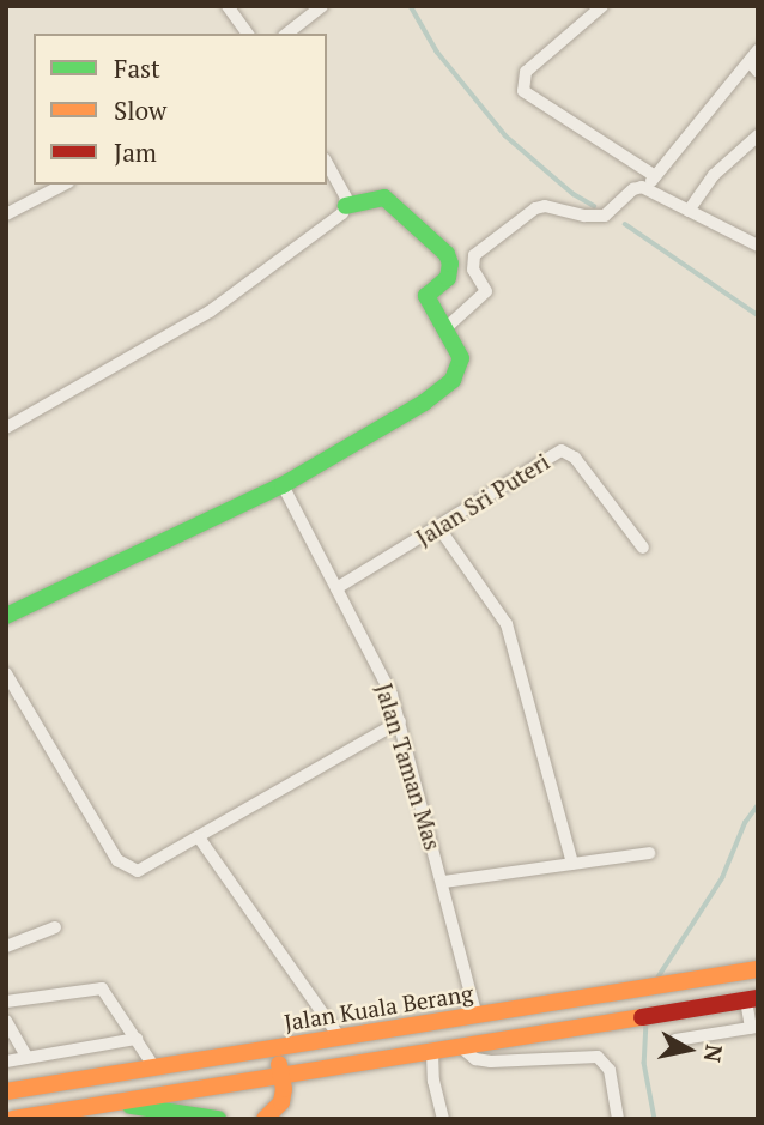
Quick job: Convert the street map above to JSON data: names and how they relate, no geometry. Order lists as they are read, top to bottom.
{
  "streets": {
    "main road": ["Jalan Kuala Berang"],
    "street": ["Jalan Sri Puteri", "Jalan Taman Mas"]
  },
  "crossings": [
    ["Jalan Sri Puteri", "Jalan Taman Mas"],
    ["Jalan Taman Mas", "Jalan Kuala Berang"]
  ],
  "legend": ["Fast", "Slow", "Jam"],
  "north": "right"
}
